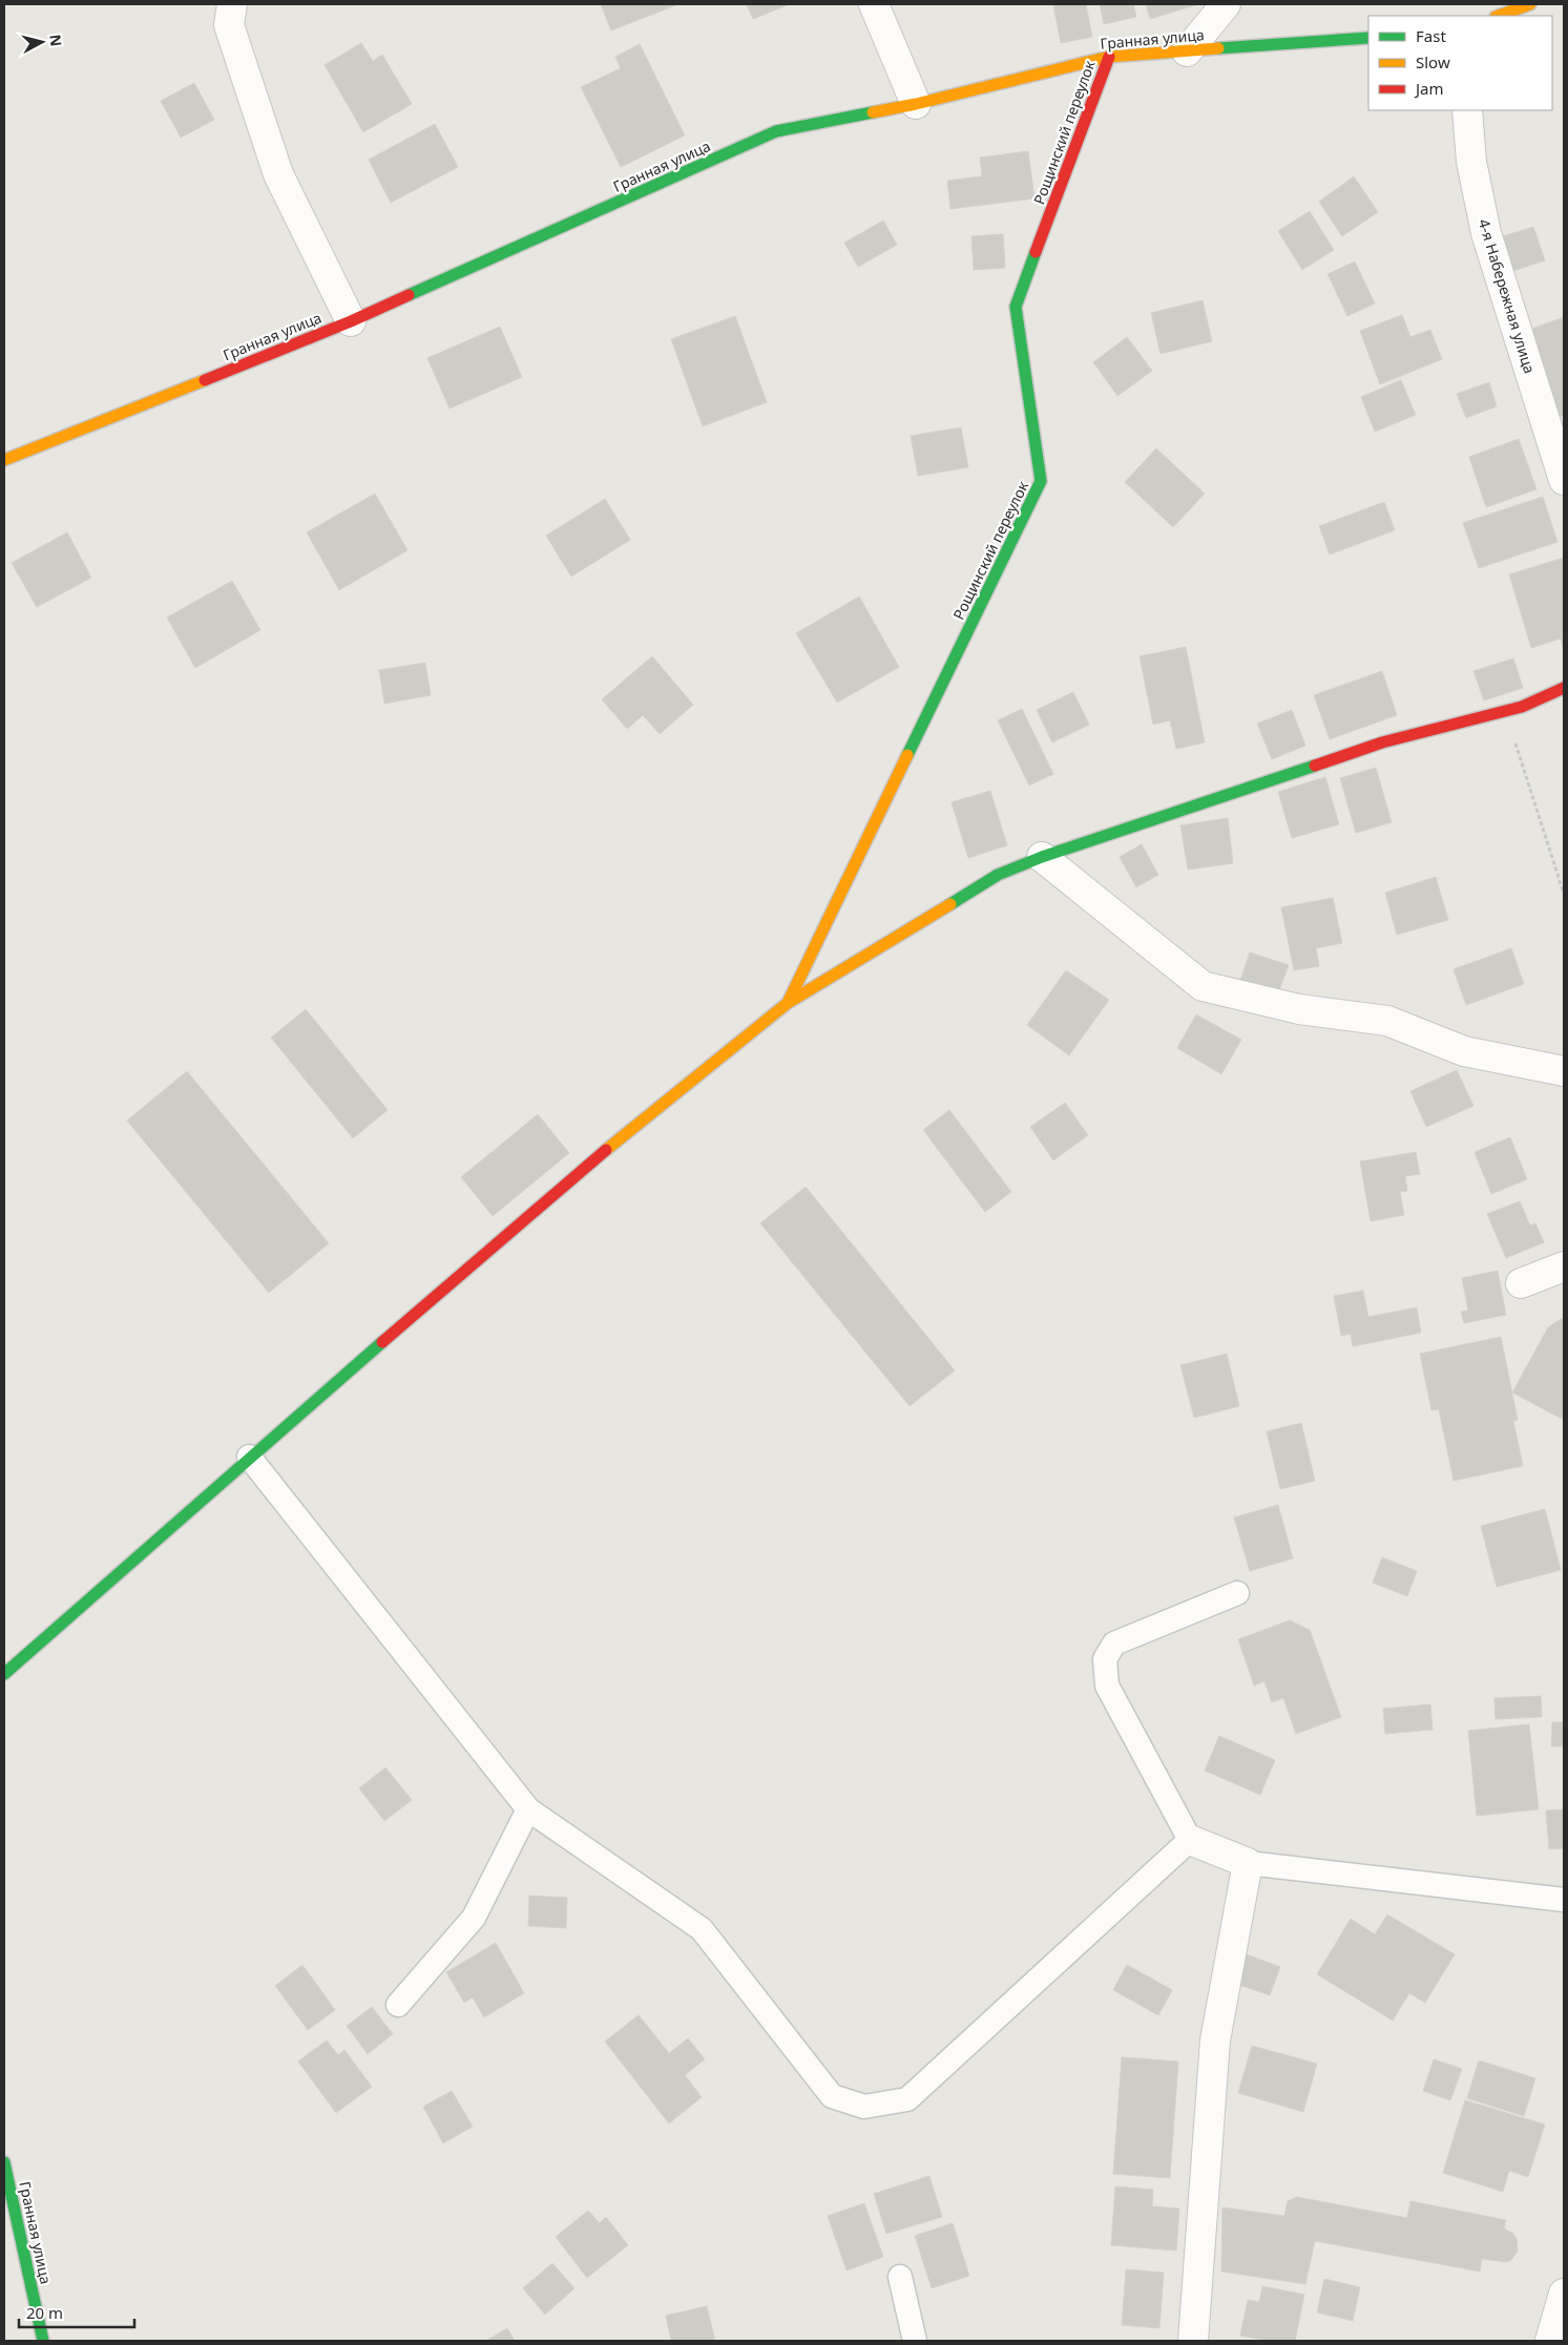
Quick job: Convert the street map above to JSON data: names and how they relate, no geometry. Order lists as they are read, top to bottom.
{
  "streets": {
    "street": ["Гранная улица", "Рощинский переулок", "4-я Набережная улица"]
  },
  "crossings": [
    ["Гранная улица", "Рощинский переулок"]
  ],
  "legend": ["Fast", "Slow", "Jam"],
  "scale_bar": "20 m",
  "north": "right"
}
